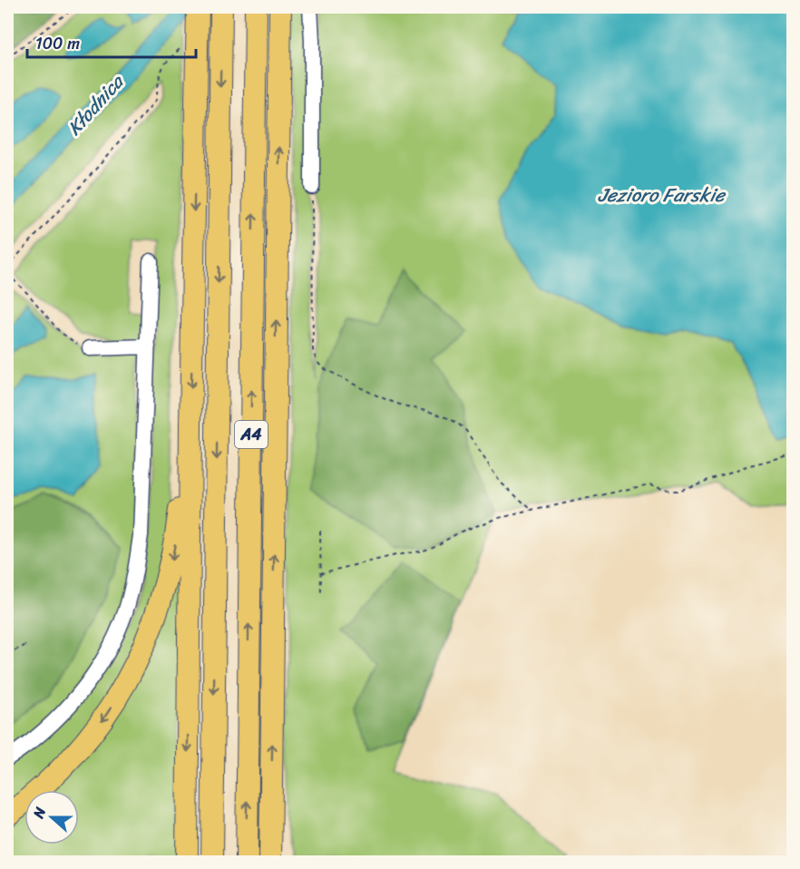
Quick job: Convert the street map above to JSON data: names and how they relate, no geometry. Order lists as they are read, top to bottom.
{
  "streets": {
    "highway": ["A4"]
  },
  "water": ["Kłodnica", "Jezioro Farskie"],
  "scale_bar": "100 m",
  "north": "left"
}
